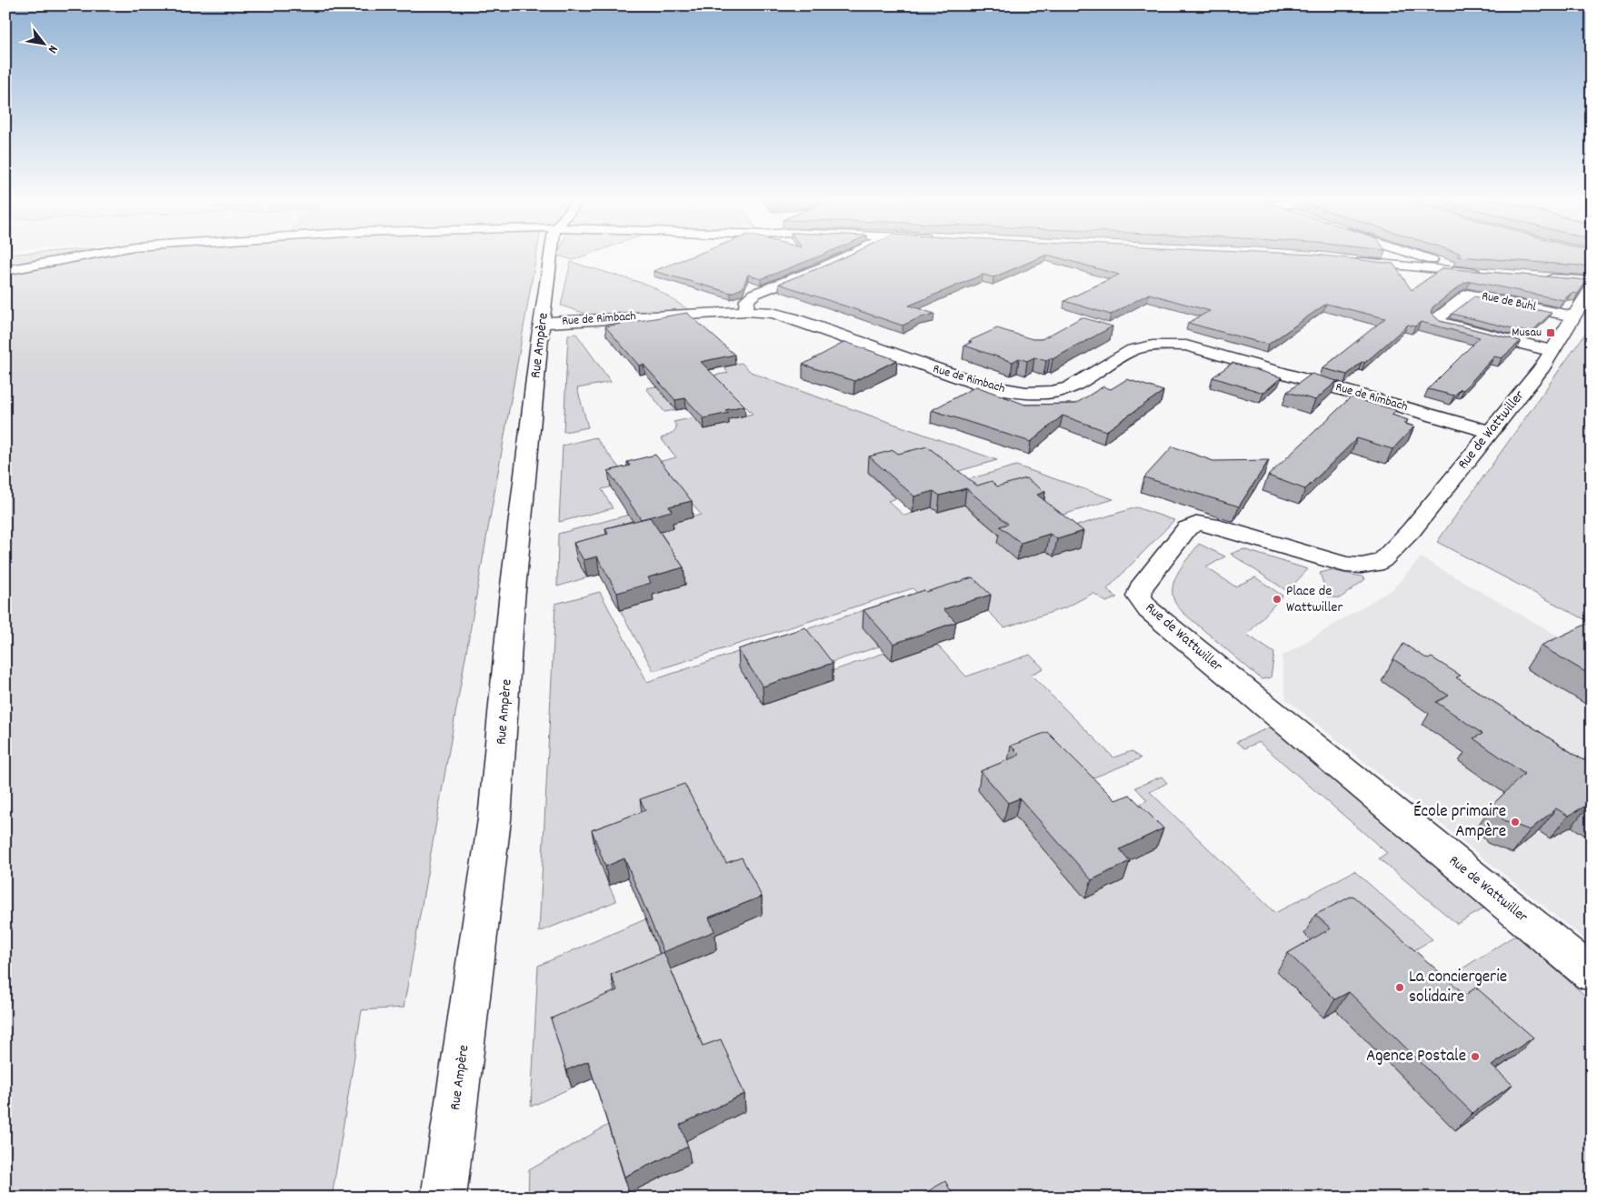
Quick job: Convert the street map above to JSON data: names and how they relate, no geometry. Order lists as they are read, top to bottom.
{
  "streets": {
    "street": [
      "Rue de Buhl",
      "Rue de Rimbach",
      "Rue Ampère",
      "Rue de Wattwiller"
    ]
  },
  "crossings": [
    ["Rue de Buhl", "Rue de Wattwiller"],
    ["Rue de Rimbach", "Rue Ampère"],
    ["Rue de Rimbach", "Rue de Wattwiller"]
  ],
  "places": {
    "transit": ["Musau"],
    "other": [
      "Place de Wattwiller",
      "École primaire Ampère",
      "La conciergerie solidaire",
      "Agence Postale"
    ]
  },
  "north": "bottom right"
}
